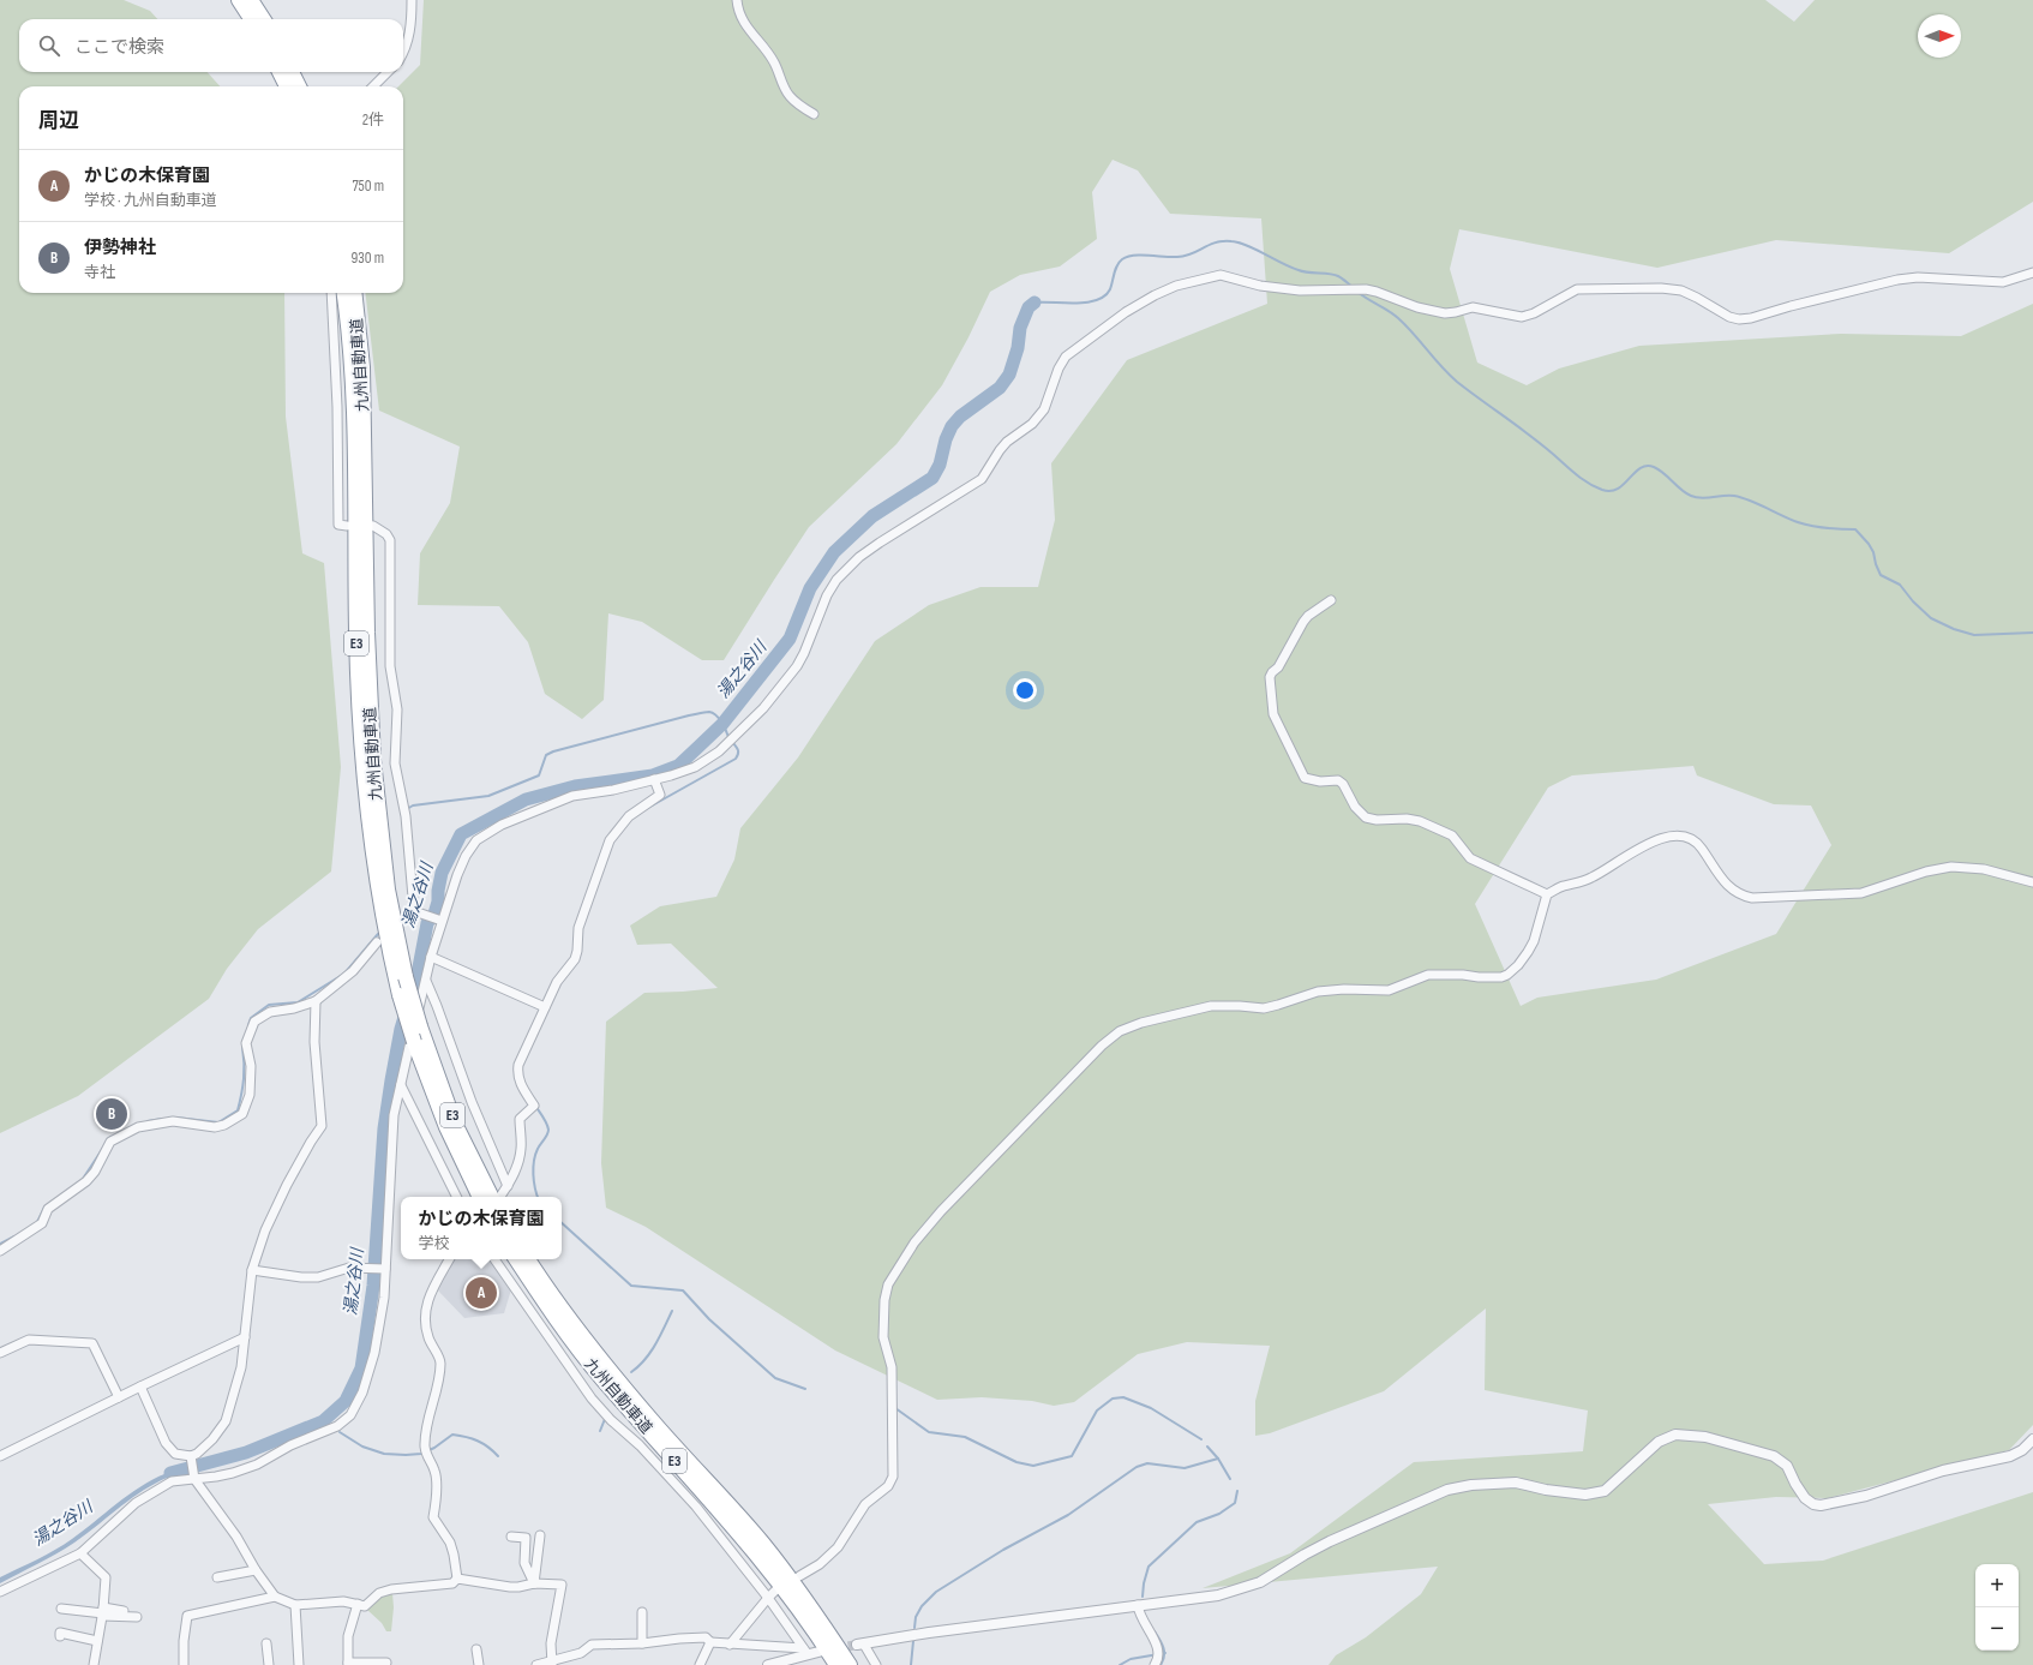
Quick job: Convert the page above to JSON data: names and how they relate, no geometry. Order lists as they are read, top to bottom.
{
  "streets": {
    "highway": ["九州自動車道", "E3"]
  },
  "water": ["湯之谷川"],
  "north": "right",
  "page": {
    "search": "ここで検索",
    "heading": ["周辺", "2件"],
    "list": [
      {
        "mark": "A",
        "name": "かじの木保育園",
        "note": "学校 · 九州自動車道",
        "value": "750 m"
      },
      {
        "mark": "B",
        "name": "伊勢神社",
        "note": "寺社",
        "value": "930 m"
      }
    ],
    "pins": ["B", "A"],
    "popup": ["かじの木保育園", "学校"],
    "map_buttons": ["+", "−"]
  }
}
